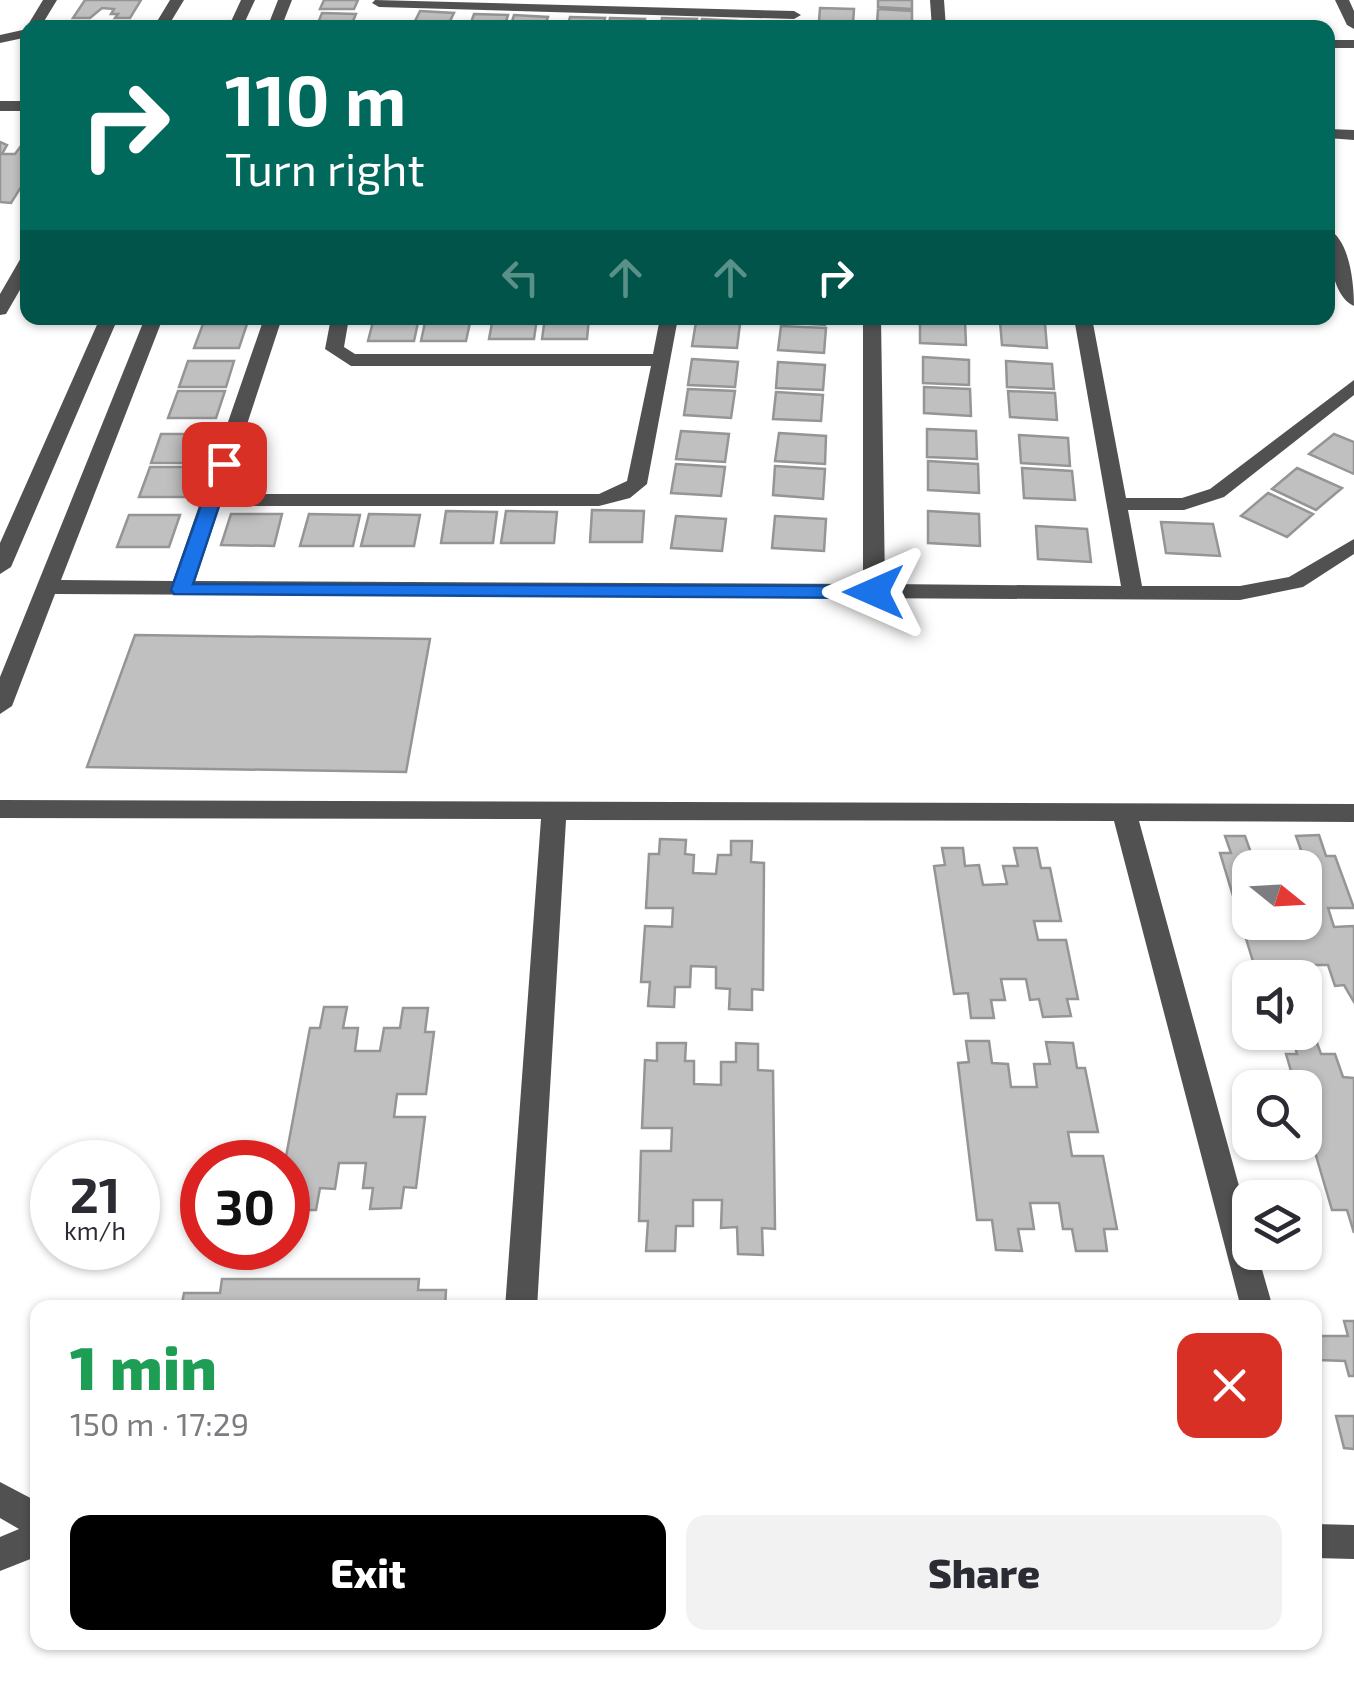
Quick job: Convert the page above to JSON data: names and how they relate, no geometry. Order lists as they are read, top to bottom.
{
  "north": "right",
  "page": {
    "turn": ["110 m", "Turn right"],
    "speed": "21 km/h",
    "limit": "30",
    "heading": ["1 min", "150 m · 17:29"],
    "buttons": ["Exit", "Share"]
  }
}
